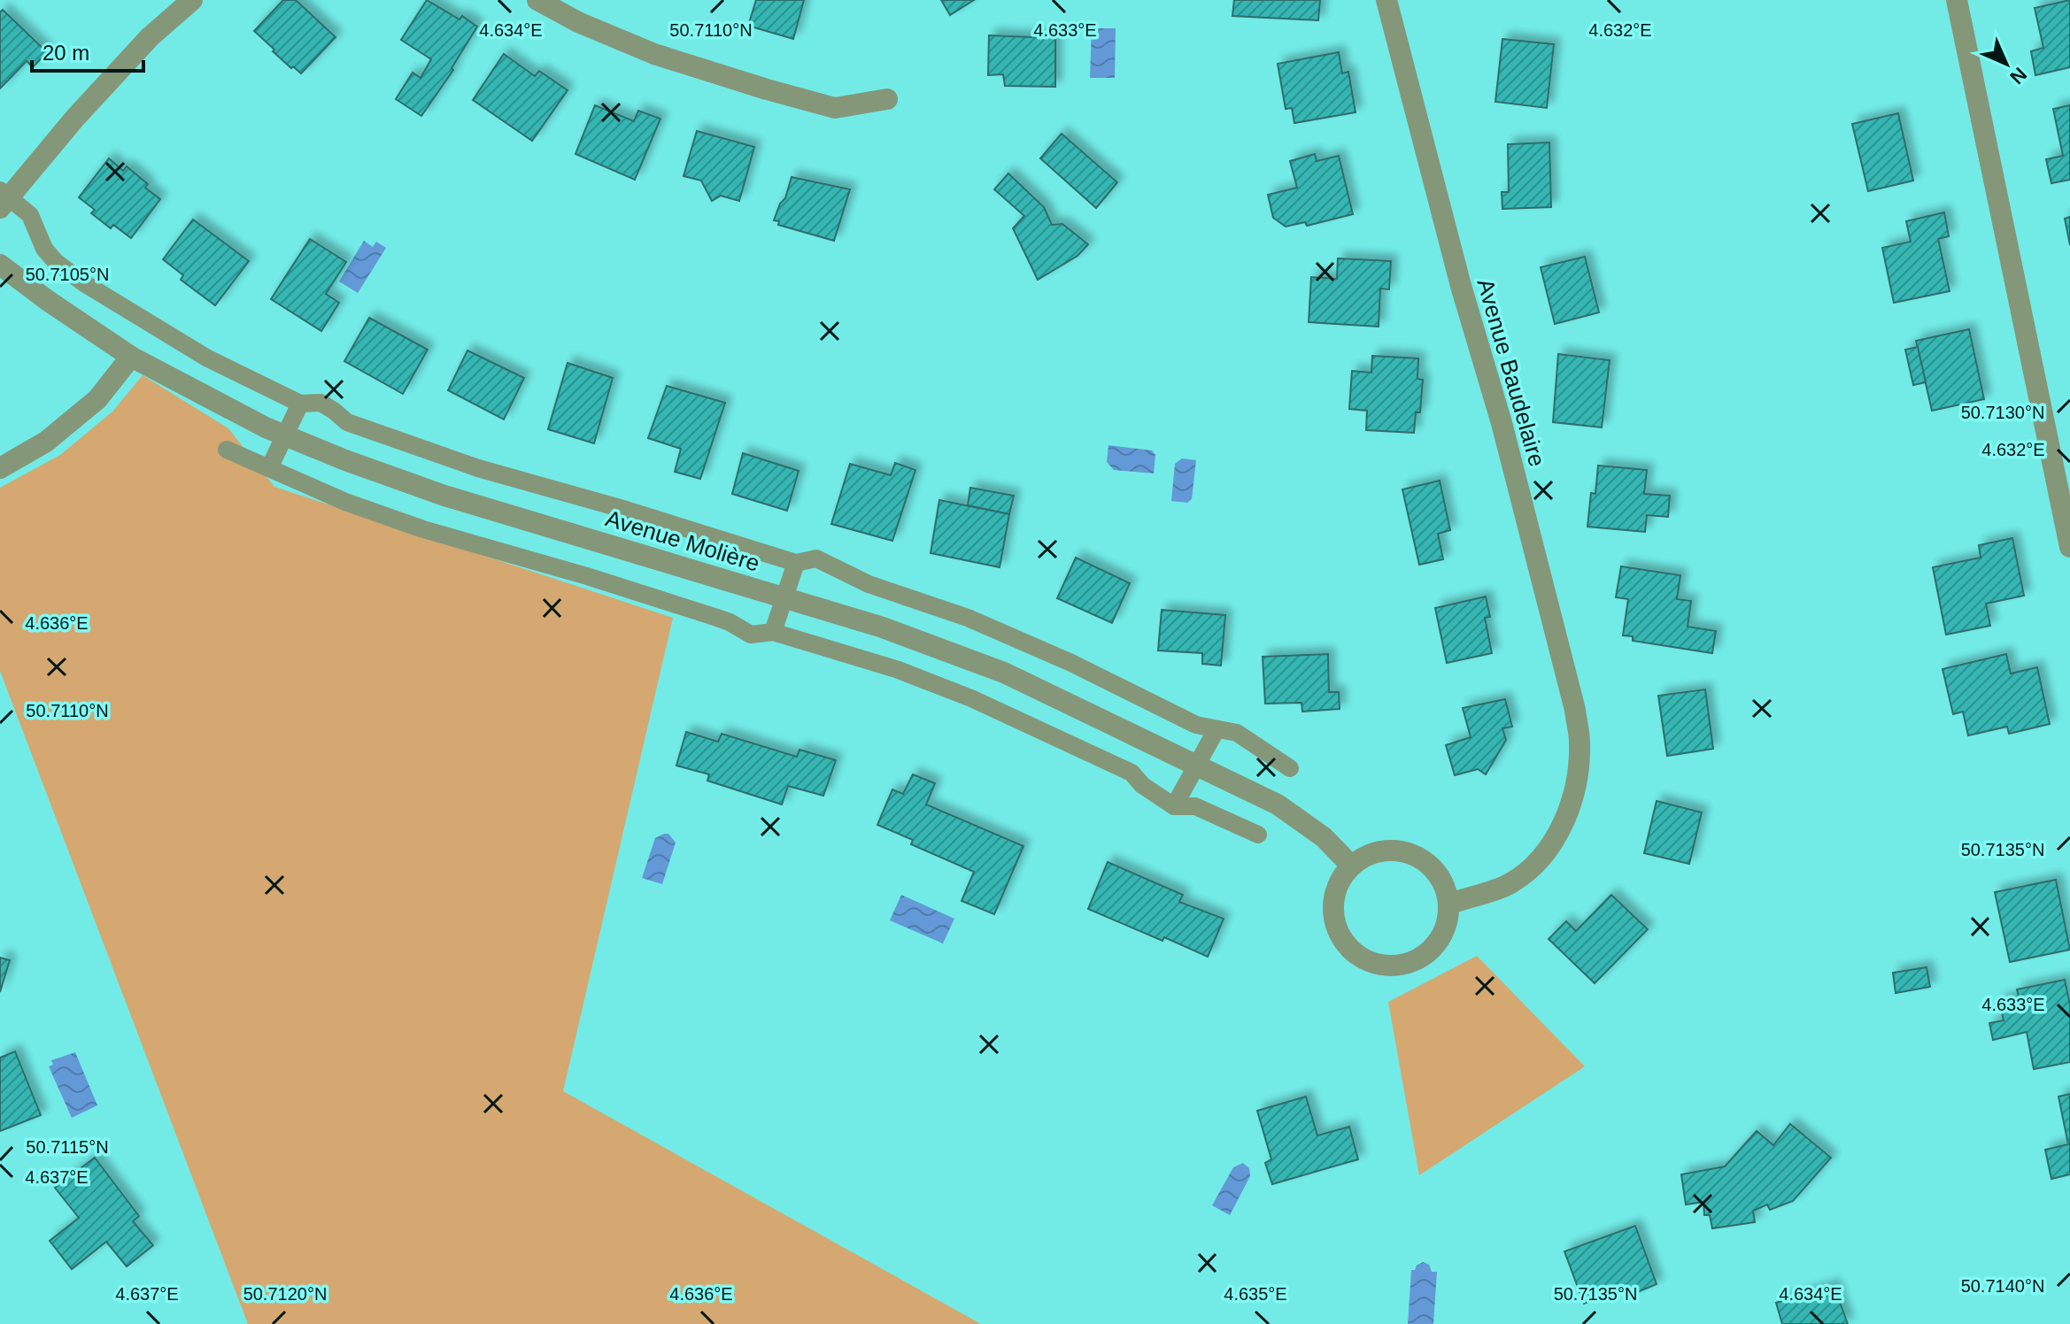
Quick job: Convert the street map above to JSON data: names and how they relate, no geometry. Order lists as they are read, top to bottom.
{
  "streets": {
    "street": ["Avenue Baudelaire", "Avenue Molière"]
  },
  "crossings": [
    ["Avenue Baudelaire", "Avenue Molière"]
  ],
  "scale_bar": "20 m",
  "north": "bottom right",
  "coordinates": [
    "4.634°E",
    "50.7110°N",
    "4.633°E",
    "4.632°E",
    "50.7105°N",
    "50.7130°N",
    "4.636°E",
    "50.7135°N",
    "50.7115°N",
    "4.637°E",
    "50.7140°N",
    "50.7120°N",
    "4.635°E"
  ]
}
